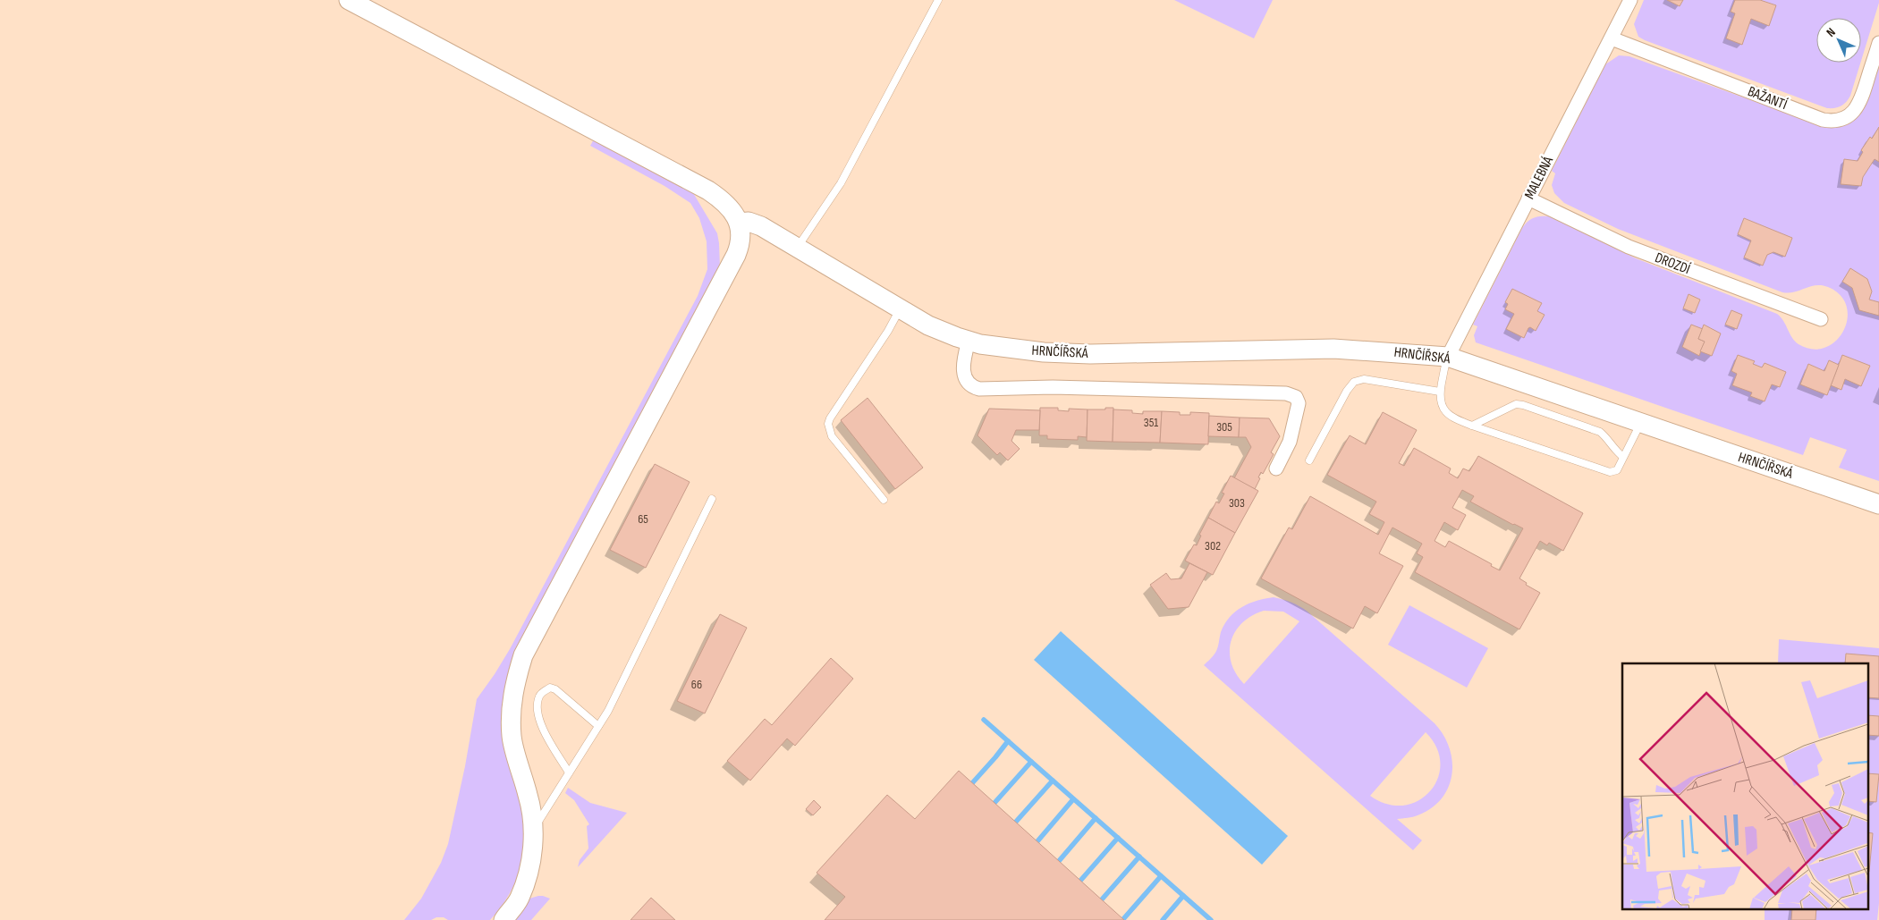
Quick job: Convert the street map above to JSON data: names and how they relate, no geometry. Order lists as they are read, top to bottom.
{
  "streets": {
    "street": [
      "BAŽANTÍ",
      "MALEBNÁ",
      "DROZDÍ",
      "HRNČÍŘSKÁ"
    ]
  },
  "crossings": [
    ["BAŽANTÍ", "MALEBNÁ"],
    ["MALEBNÁ", "DROZDÍ"],
    ["MALEBNÁ", "HRNČÍŘSKÁ"]
  ],
  "house_numbers": [
    "351",
    "305",
    "303",
    "65",
    "302",
    "66"
  ],
  "north": "top left"
}
